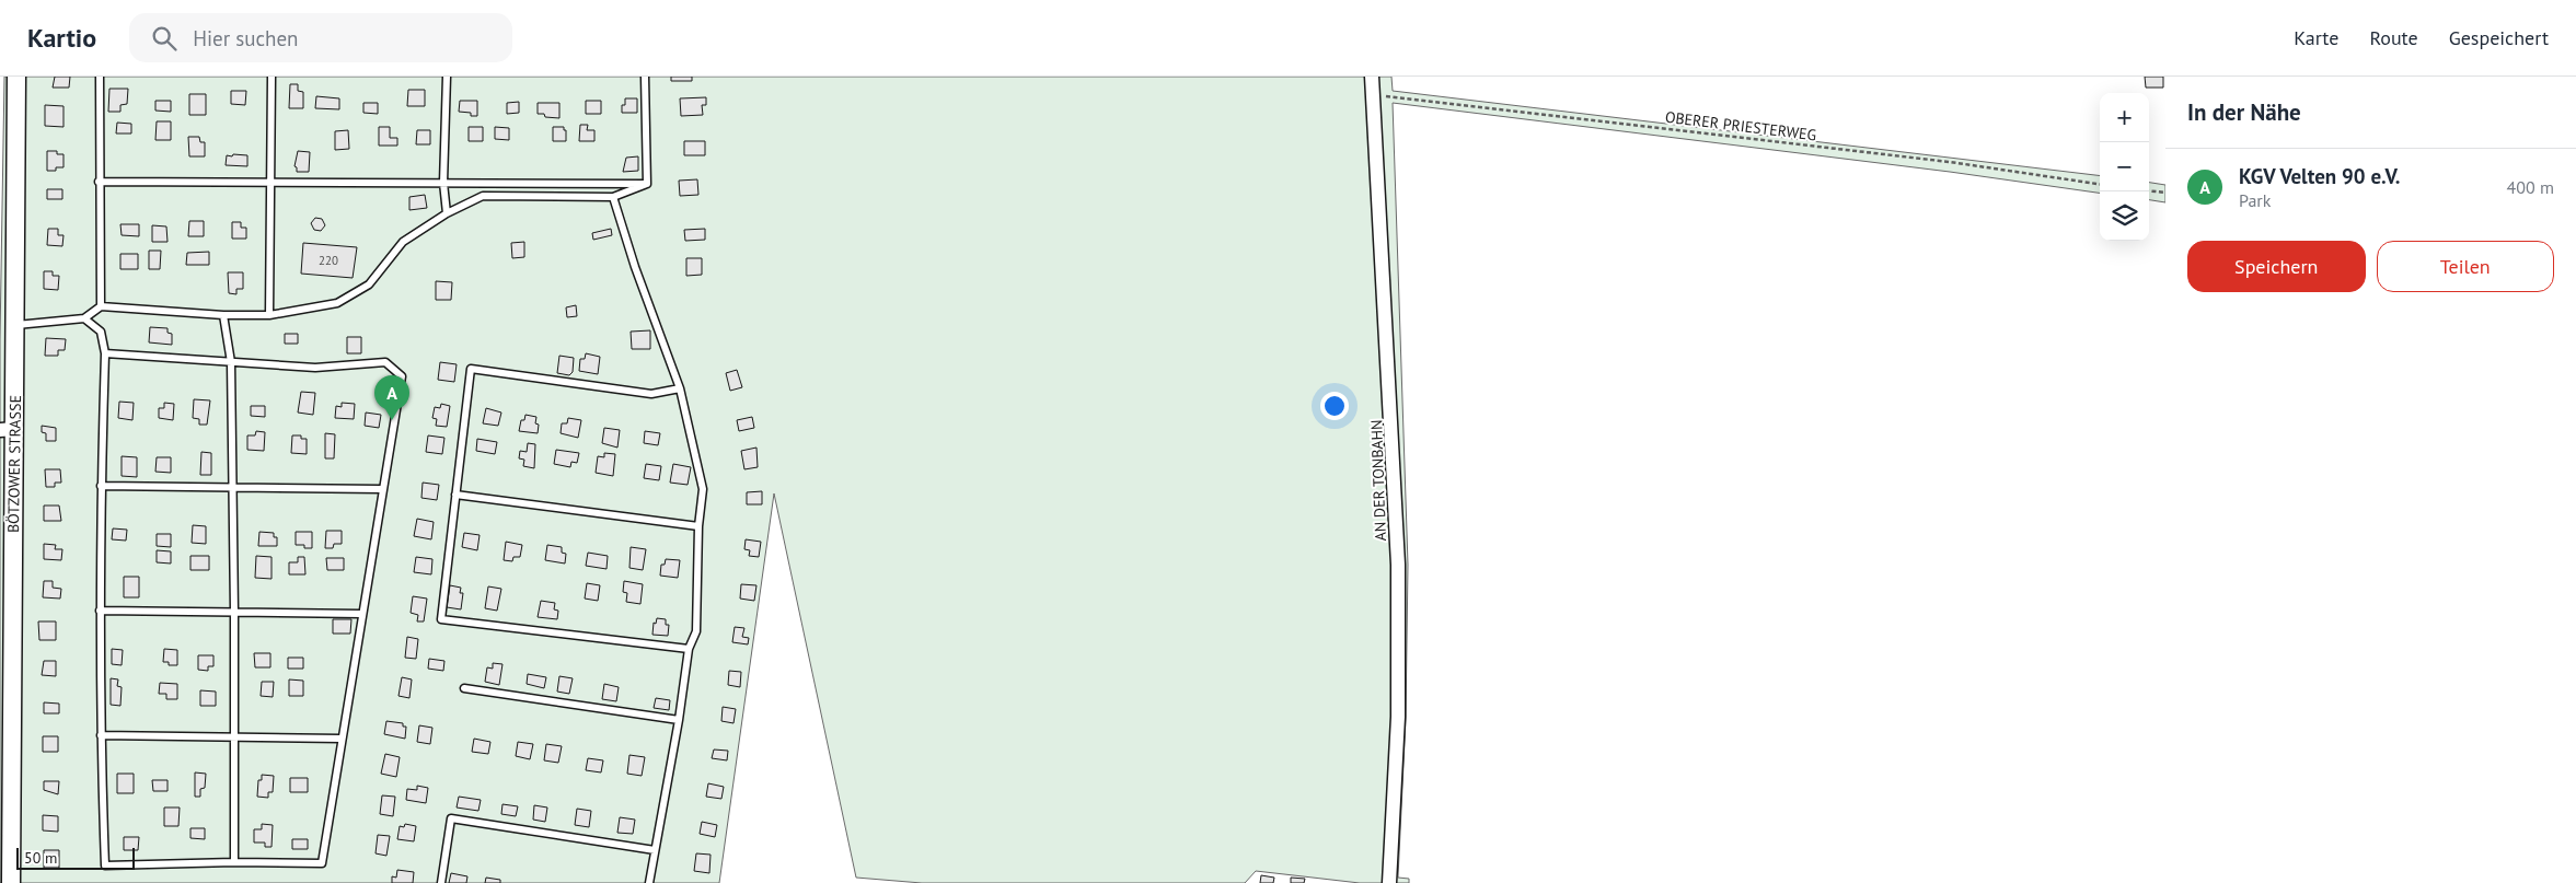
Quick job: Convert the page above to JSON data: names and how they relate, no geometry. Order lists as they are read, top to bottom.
{
  "streets": {
    "street": ["BÖTZOWER STRASSE", "AN DER TONBAHN"],
    "path": ["OBERER PRIESTERWEG"]
  },
  "crossings": [
    ["OBERER PRIESTERWEG", "AN DER TONBAHN"]
  ],
  "house_numbers": ["220"],
  "scale_bar": "50 m",
  "page": {
    "header": "Kartio",
    "search": "Hier suchen",
    "nav": ["Karte", "Route", "Gespeichert"],
    "heading": "In der Nähe",
    "map_buttons": ["+", "−"],
    "list": [
      {
        "mark": "A",
        "name": "KGV Velten 90 e.V.",
        "note": "Park",
        "value": "400 m"
      }
    ],
    "buttons": ["Speichern", "Teilen"],
    "pins": "A",
    "scale": "50 m"
  }
}
